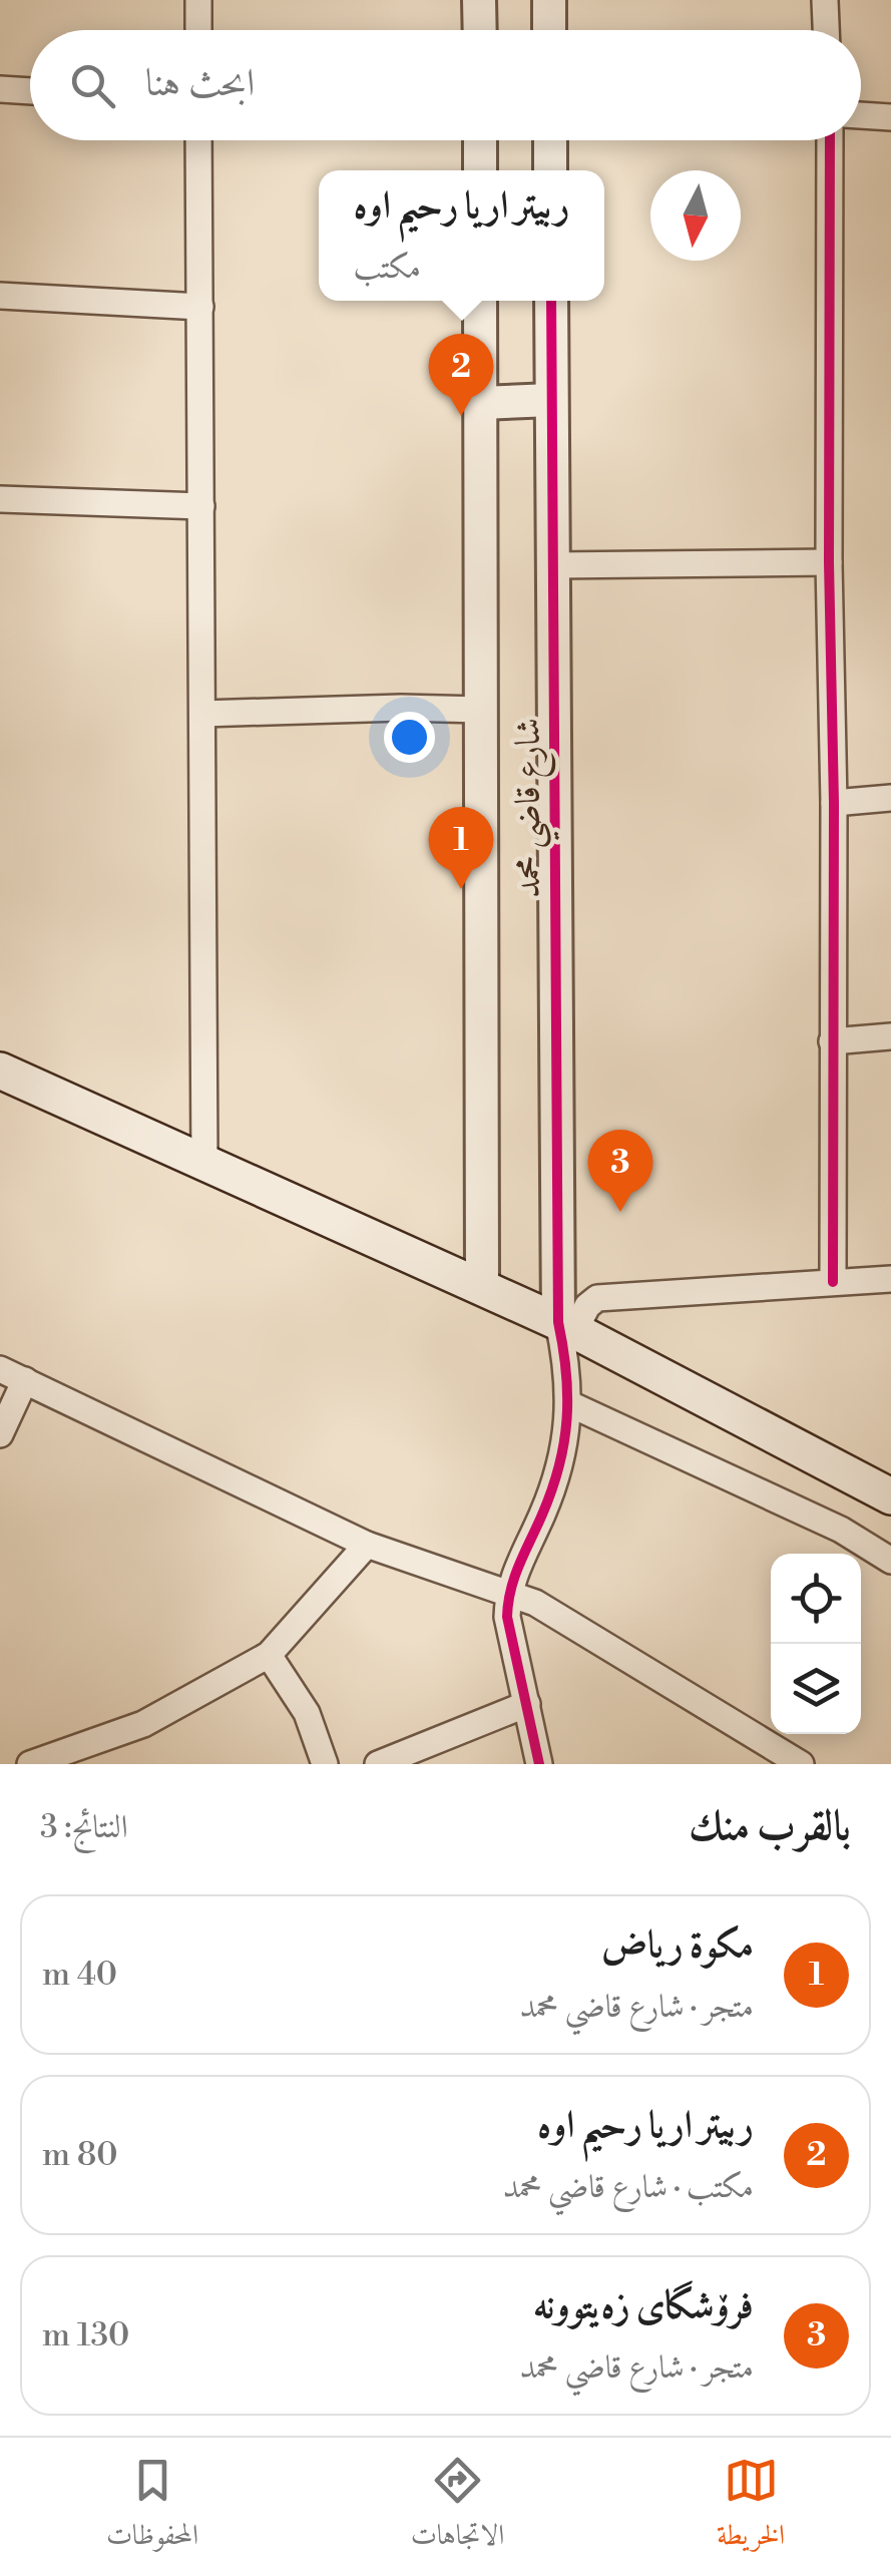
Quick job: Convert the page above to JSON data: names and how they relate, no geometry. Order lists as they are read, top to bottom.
{
  "streets": {
    "street": ["شارع قاضي محمد"]
  },
  "north": "bottom",
  "page": {
    "search": "ابحث هنا",
    "popup": ["ربيتر اريا رحيم اوه", "مكتب"],
    "pins": ["2", "1", "3"],
    "heading": ["بالقرب منك", "النتائج: 3"],
    "list": [
      {
        "mark": "1",
        "name": "مكوة رياض",
        "note": "متجر · شارع قاضي محمد",
        "value": "40 m"
      },
      {
        "mark": "2",
        "name": "ربيتر اريا رحيم اوه",
        "note": "مكتب · شارع قاضي محمد",
        "value": "80 m"
      },
      {
        "mark": "3",
        "name": "فرۆشگای زەیتوونە",
        "note": "متجر · شارع قاضي محمد",
        "value": "130 m"
      }
    ],
    "nav": ["الخريطة", "الاتجاهات", "المحفوظات"]
  }
}
